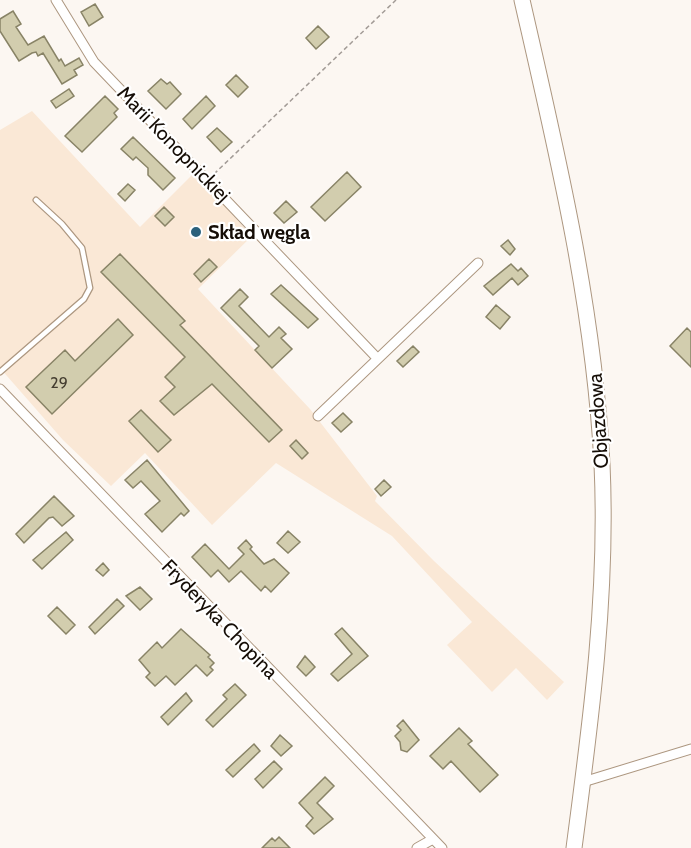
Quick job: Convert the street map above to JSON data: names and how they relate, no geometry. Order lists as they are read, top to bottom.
{
  "streets": {
    "main road": ["Objazdowa"],
    "street": ["Marii Konopnickiej", "Fryderyka Chopina"]
  },
  "places": ["Skład węgla"],
  "house_numbers": ["29"]
}
